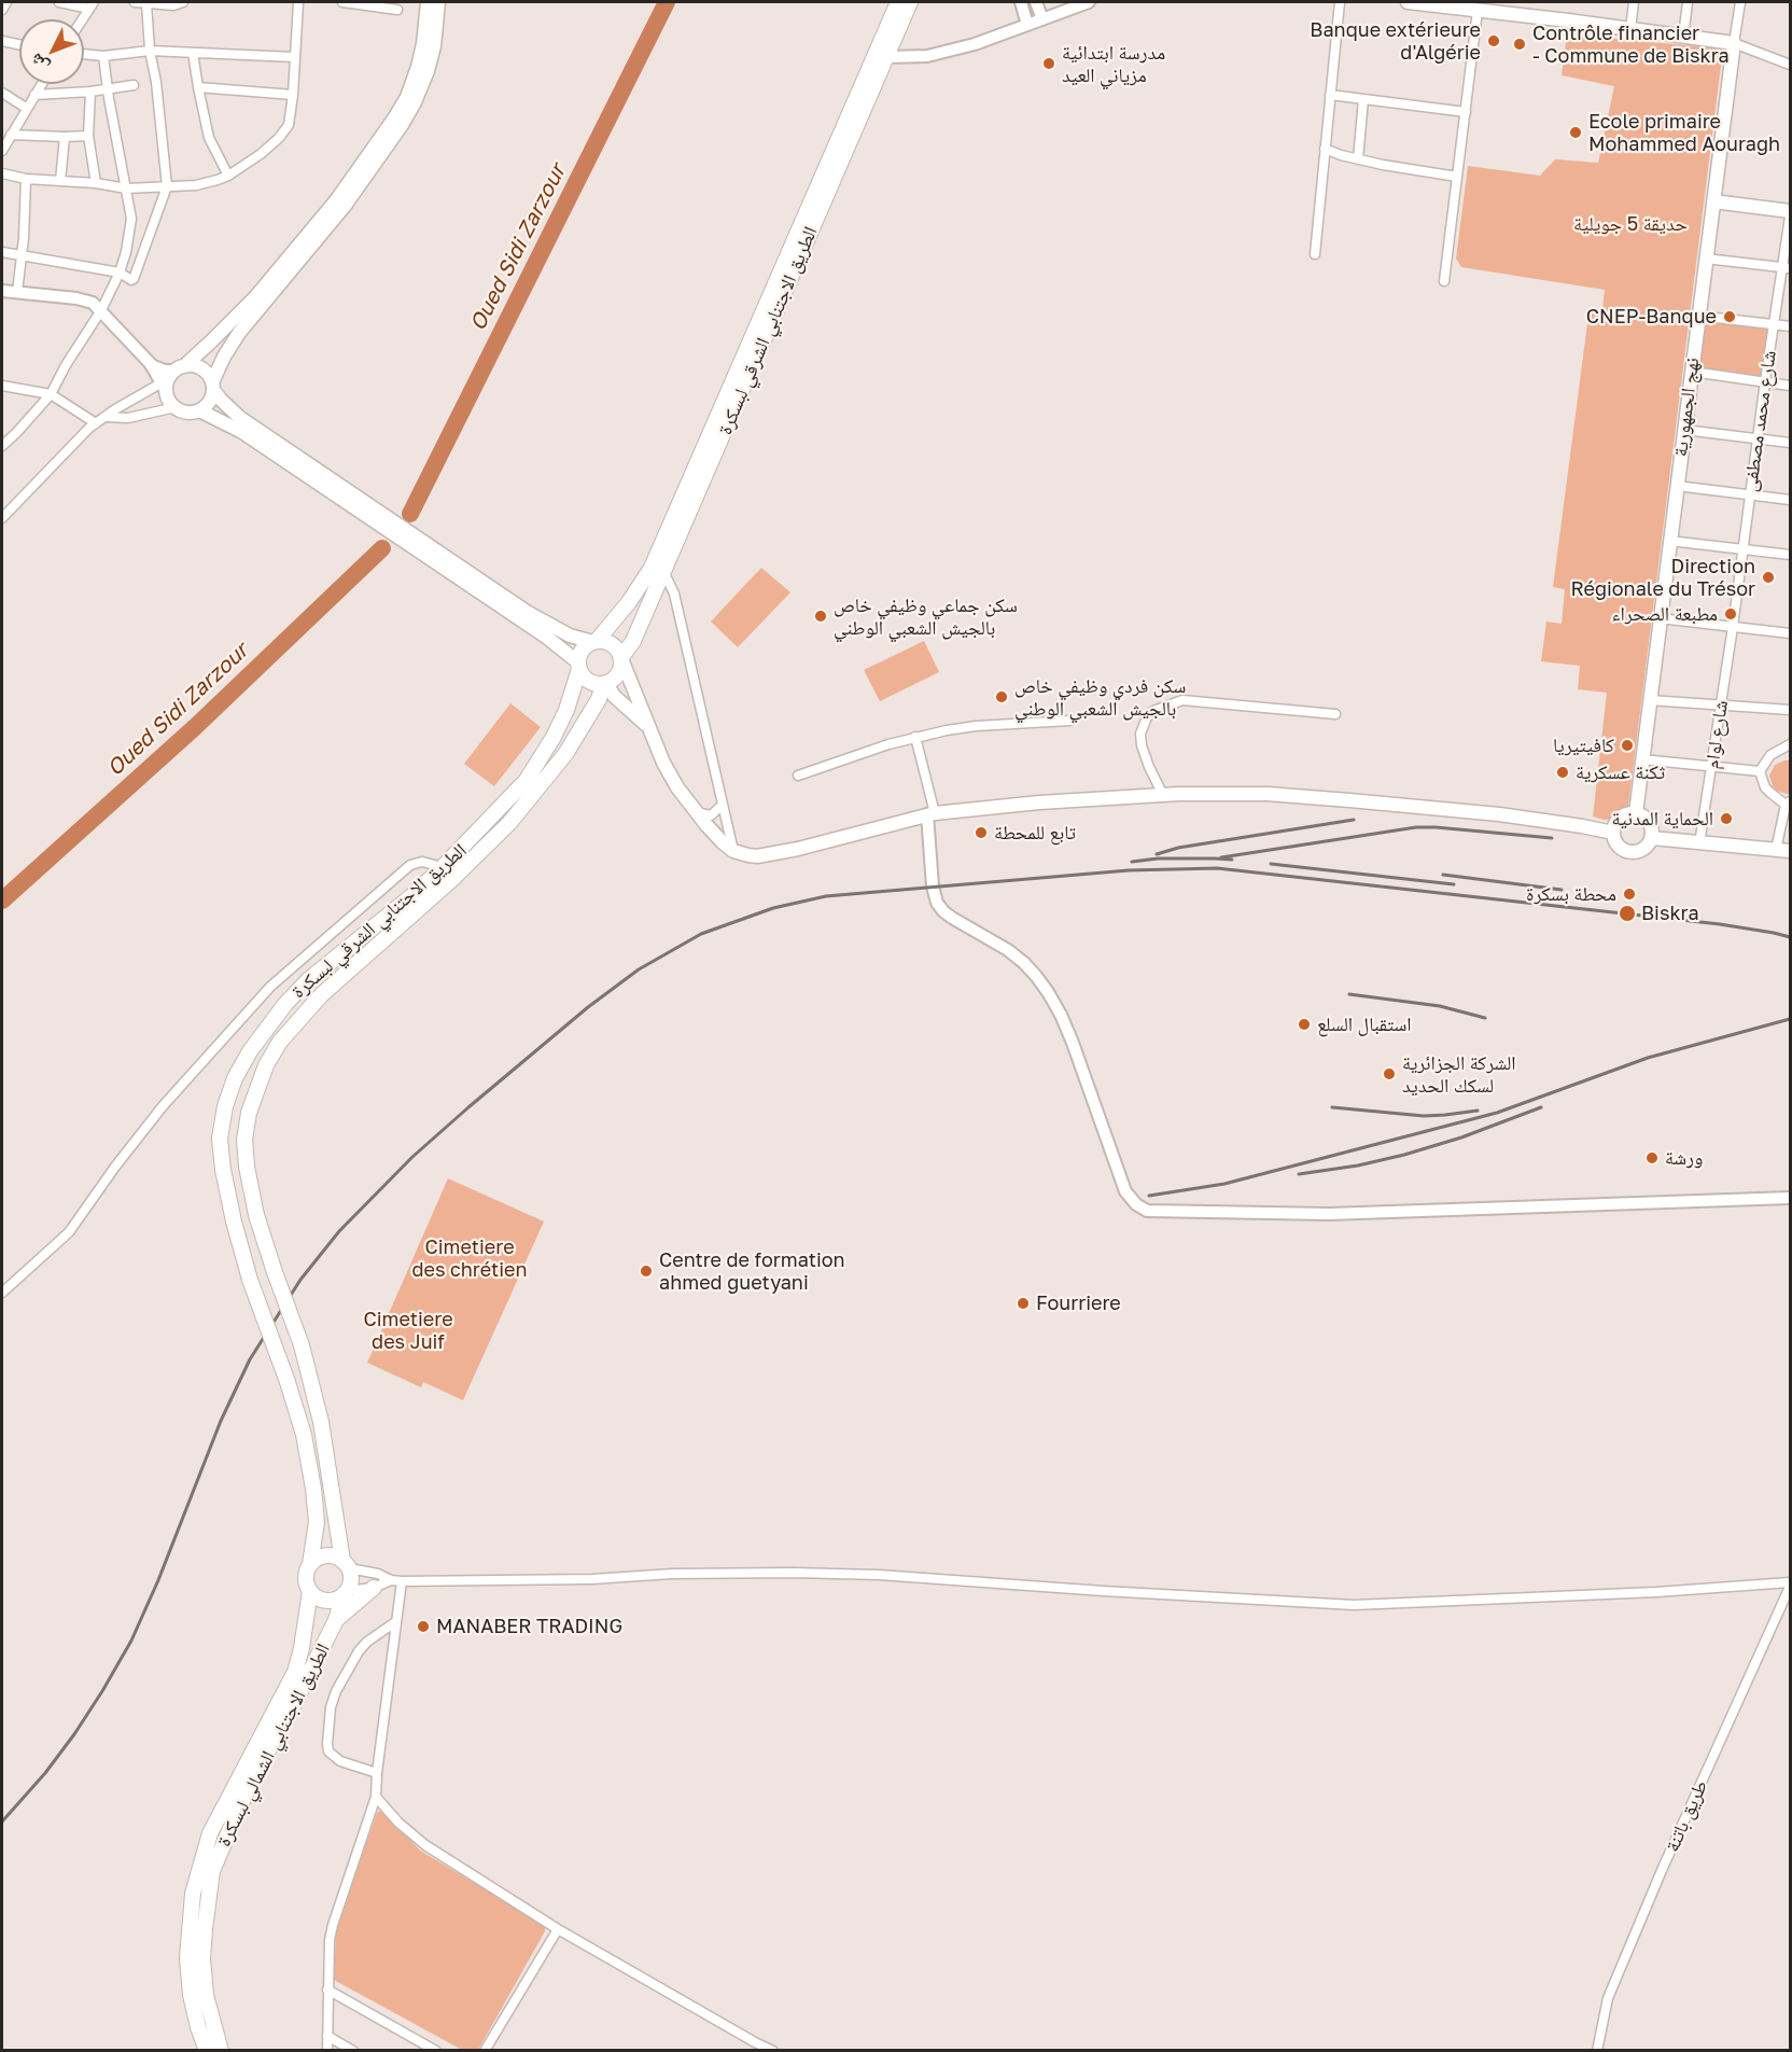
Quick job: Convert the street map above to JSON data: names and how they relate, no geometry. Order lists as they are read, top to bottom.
{
  "streets": {
    "highway": ["الطريق الاجتنابي الشرقي لبسكرة", "الطريق الاجتنابي الشمالي لبسكرة"],
    "main road": ["نهج الجمهورية"],
    "street": ["شارع محمد مصطفى", "شارع لوام", "طريق باتنة"]
  },
  "crossings": [
    ["الطريق الاجتنابي الشرقي لبسكرة", "الطريق الاجتنابي الشمالي لبسكرة"],
    ["شارع محمد مصطفى", "شارع لوام"]
  ],
  "water": ["Oued Sidi Zarzour"],
  "parks": ["حديقة 5 جويلية", "Cimetiere des chrétien", "Cimetiere des Juif"],
  "places": [
    "Banque extérieure d'Algérie",
    "Contrôle financier - Commune de Biskra",
    "مدرسة ابتدائية مزياني العيد",
    "Ecole primaire Mohammed Aouragh",
    "CNEP-Banque",
    "Direction Régionale du Trésor",
    "مطبعة الصحراء",
    "سكن جماعي وظيفي خاص بالجيش الشعبي الوطني",
    "سكن فردي وظيفي خاص بالجيش الشعبي الوطني",
    "كافيتيريا",
    "ثكنة عسكرية",
    "الحماية المدنية",
    "تابع للمحطة",
    "محطة بسكرة",
    "Biskra",
    "استقبال السلع",
    "الشركة الجزائرية لسكك الحديد",
    "ورشة",
    "Centre de formation ahmed guetyani",
    "Fourriere",
    "MANABER TRADING"
  ],
  "north": "bottom left"
}
